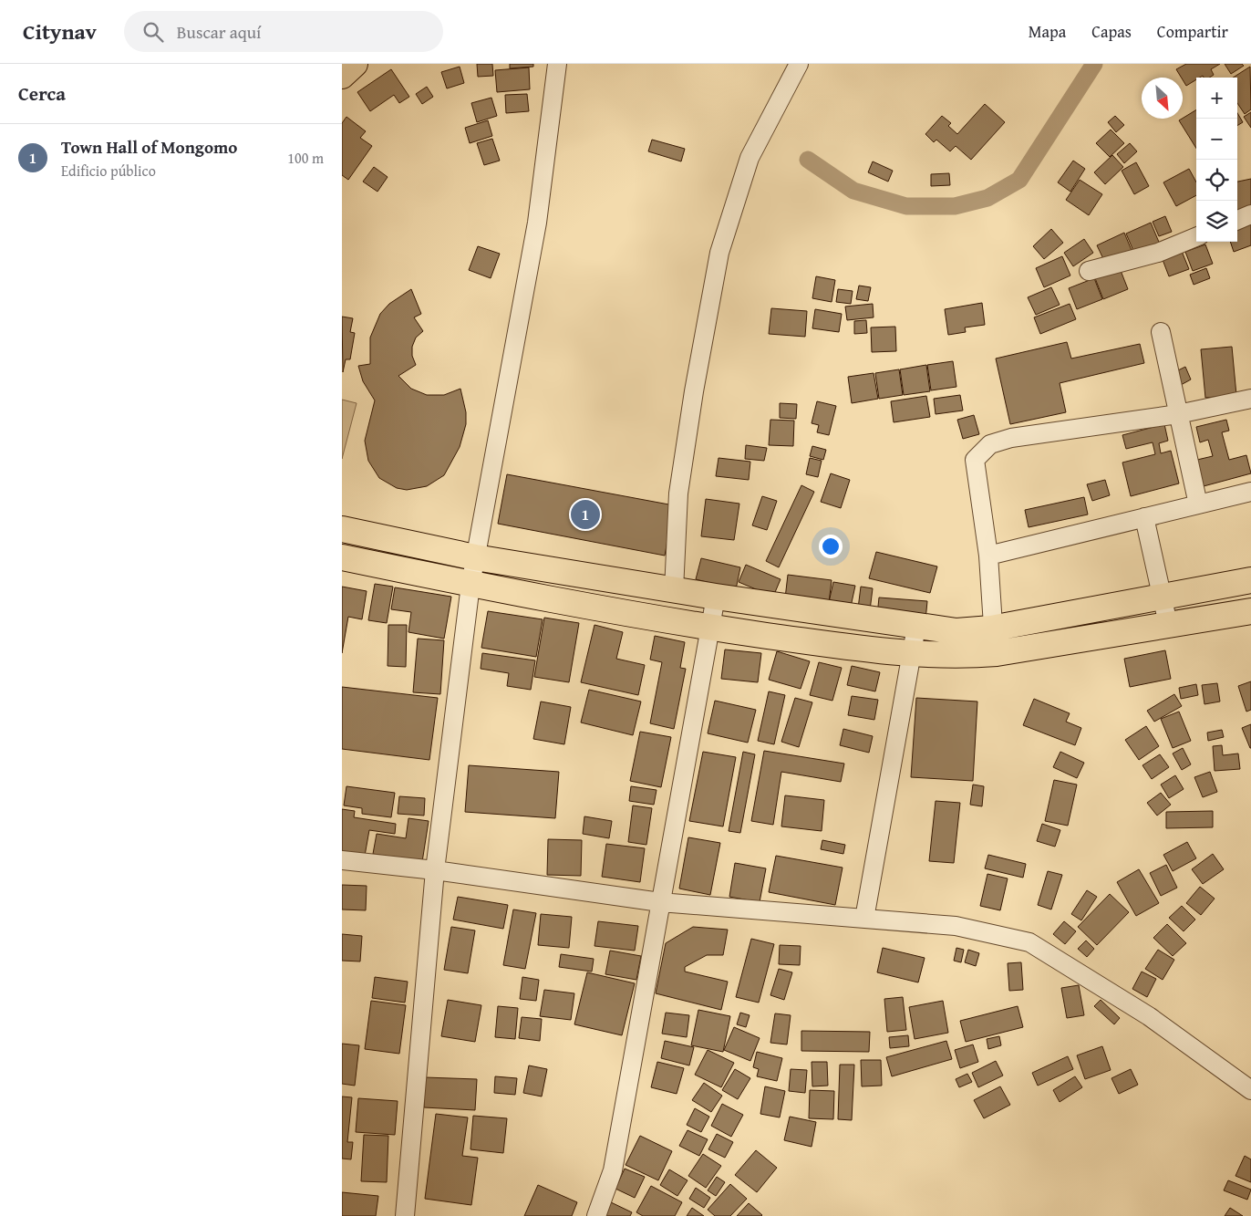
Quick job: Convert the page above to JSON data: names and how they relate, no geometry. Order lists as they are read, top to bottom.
{
  "north": "bottom right",
  "page": {
    "header": "Citynav",
    "search": "Buscar aquí",
    "nav": ["Mapa", "Capas", "Compartir"],
    "heading": "Cerca",
    "map_buttons": ["+", "−"],
    "list": [
      {
        "mark": "1",
        "name": "Town Hall of Mongomo",
        "note": "Edificio público",
        "value": "100 m"
      }
    ],
    "pins": "1"
  }
}
